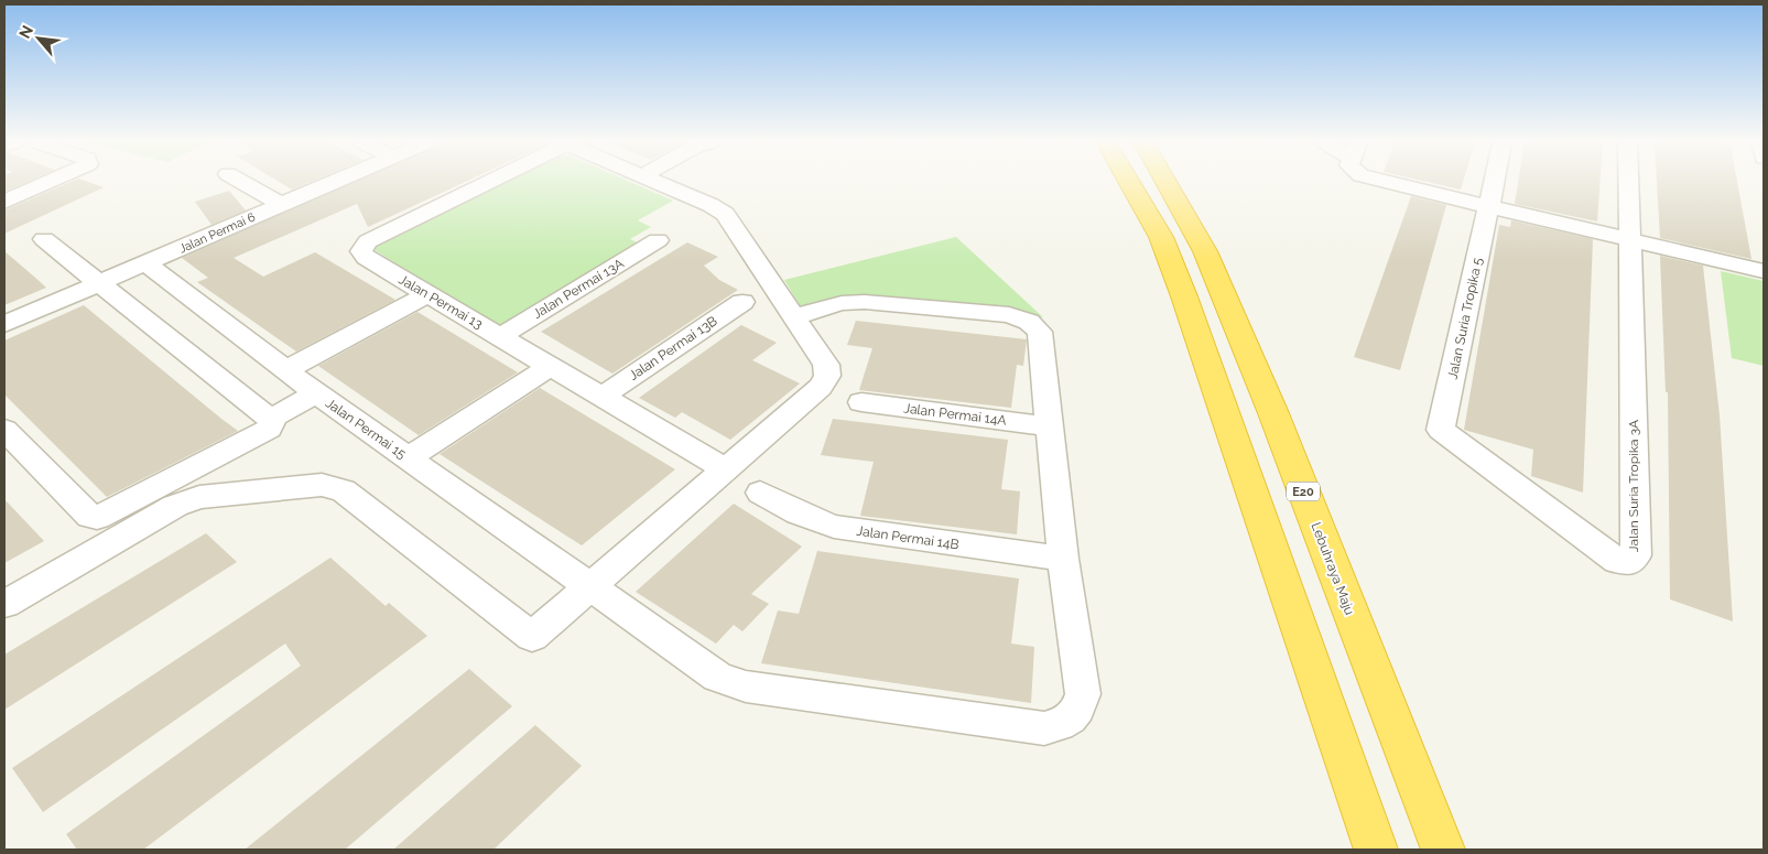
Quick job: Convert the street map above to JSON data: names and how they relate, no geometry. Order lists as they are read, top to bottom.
{
  "streets": {
    "highway": ["E20", "Lebuhraya Maju"],
    "street": [
      "Jalan Permai 6",
      "Jalan Permai 13A",
      "Jalan Permai 13",
      "Jalan Suria Tropika 5",
      "Jalan Permai 13B",
      "Jalan Permai 14A",
      "Jalan Permai 15",
      "Jalan Suria Tropika 3A",
      "Jalan Permai 14B"
    ]
  },
  "crossings": [
    ["Jalan Permai 6", "Jalan Permai 15"],
    ["Jalan Permai 13A", "Jalan Permai 13"],
    ["Jalan Permai 13", "Jalan Permai 13B"],
    ["Jalan Suria Tropika 5", "Jalan Suria Tropika 3A"],
    ["Jalan Permai 14A", "Jalan Permai 15"],
    ["Jalan Permai 15", "Jalan Permai 14B"]
  ],
  "north": "top left"
}
